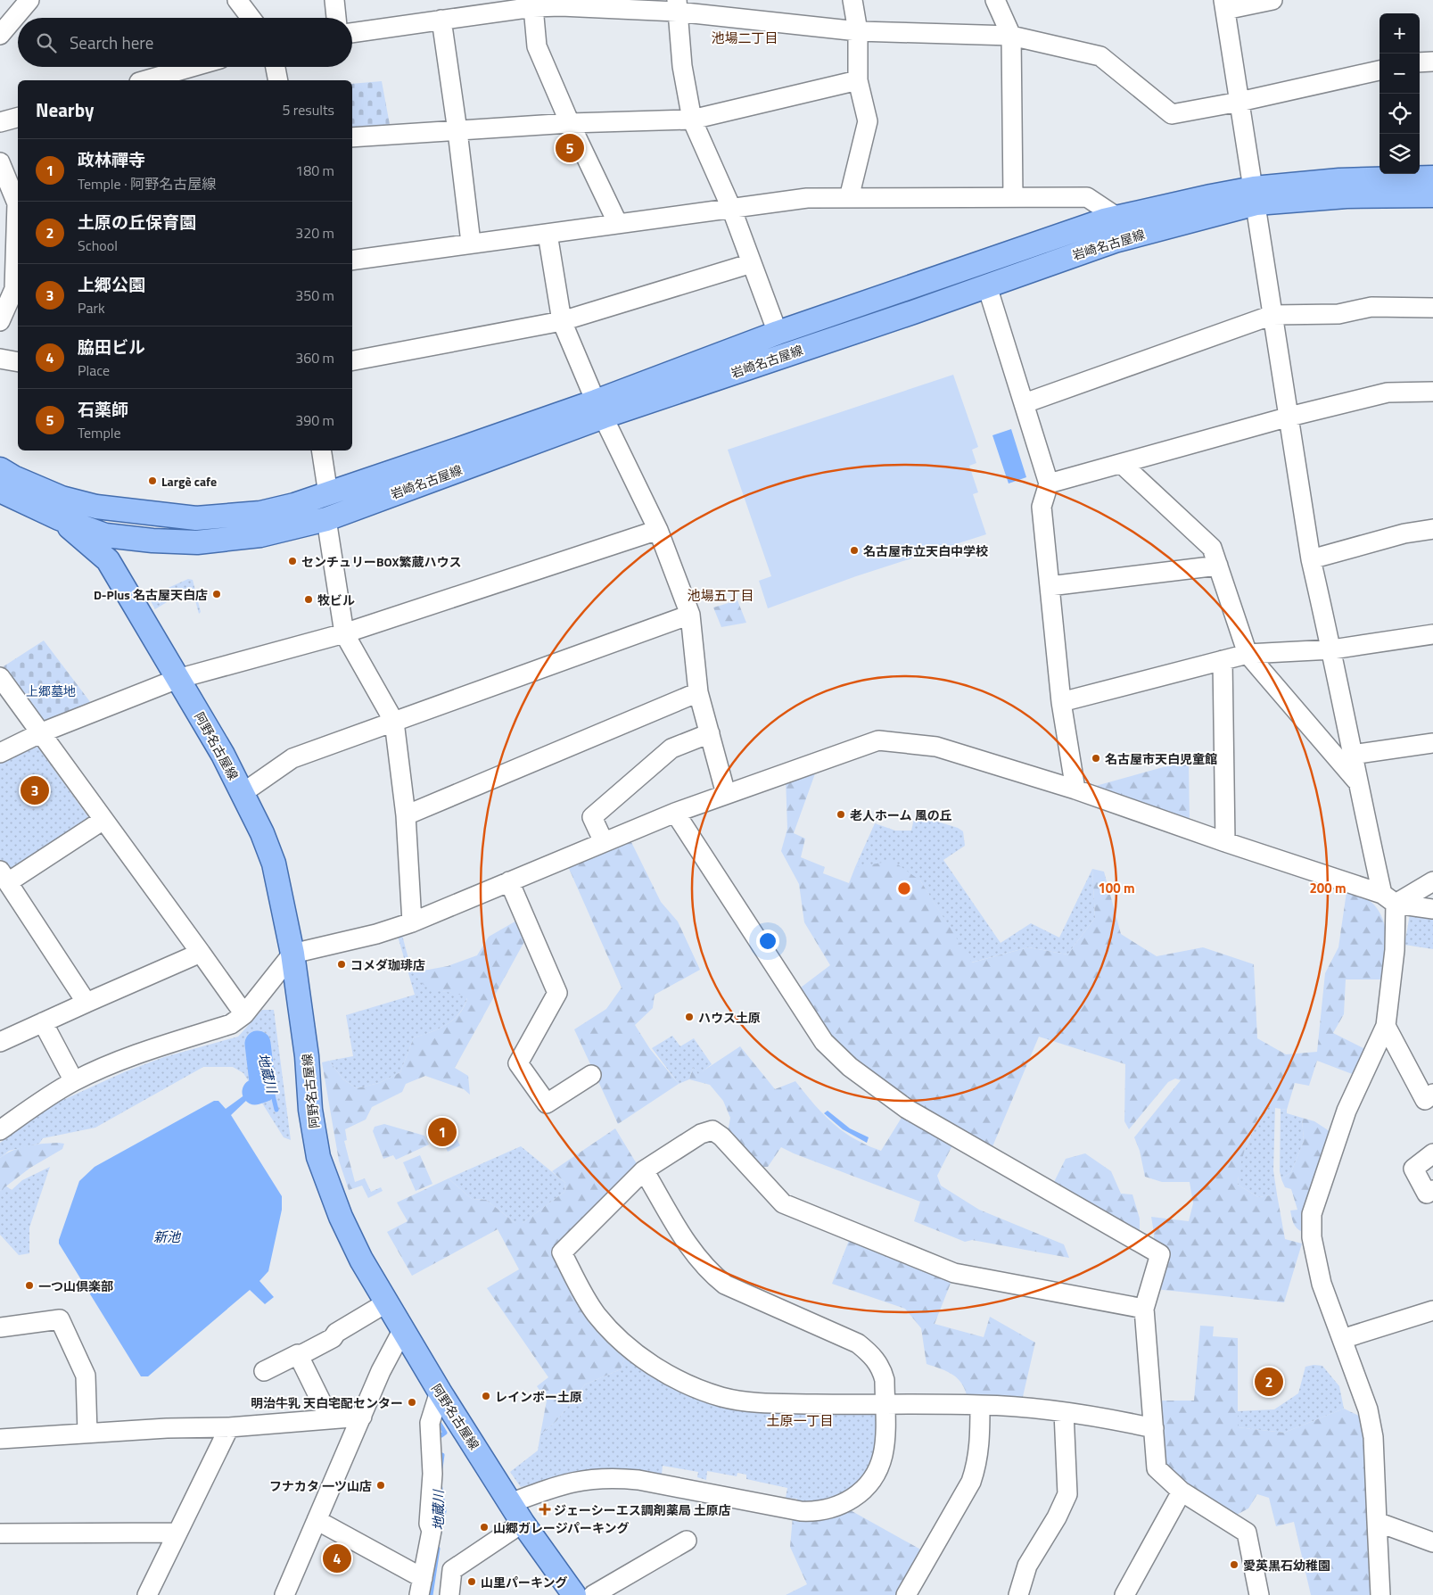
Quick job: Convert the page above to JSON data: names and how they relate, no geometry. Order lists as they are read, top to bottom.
{
  "streets": {
    "main road": ["岩崎名古屋線", "阿野名古屋線"]
  },
  "crossings": [
    ["岩崎名古屋線", "阿野名古屋線"]
  ],
  "districts": ["池場二丁目", "池場五丁目", "土原一丁目"],
  "water": ["地蔵川", "新池"],
  "parks": ["上郷墓地"],
  "places": {
    "other": [
      "Largè cafe",
      "名古屋市立天白中学校",
      "センチュリーBOX繁蔵ハウス",
      "D-Plus 名古屋天白店",
      "牧ビル",
      "名古屋市天白児童館",
      "老人ホーム 風の丘",
      "コメダ珈琲店",
      "ハウス土原",
      "一つ山倶楽部",
      "レインボー土原",
      "明治牛乳 天白宅配センター",
      "フナカタ 一ツ山店",
      "山郷ガレージパーキング",
      "愛英黒石幼稚園",
      "山里パーキング"
    ],
    "health": ["ジェーシーエス調剤薬局 土原店"]
  },
  "page": {
    "map_buttons": ["+", "−"],
    "search": "Search here",
    "heading": ["Nearby", "5 results"],
    "pins": [
      "5",
      "3",
      "1",
      "2",
      "4"
    ],
    "list": [
      {
        "mark": "1",
        "name": "政林禪寺",
        "note": "Temple · 阿野名古屋線",
        "value": "180 m"
      },
      {
        "mark": "2",
        "name": "土原の丘保育園",
        "note": "School",
        "value": "320 m"
      },
      {
        "mark": "3",
        "name": "上郷公園",
        "note": "Park",
        "value": "350 m"
      },
      {
        "mark": "4",
        "name": "脇田ビル",
        "note": "Place",
        "value": "360 m"
      },
      {
        "mark": "5",
        "name": "石薬師",
        "note": "Temple",
        "value": "390 m"
      }
    ]
  },
  "rings": ["100 m", "200 m"]
}
